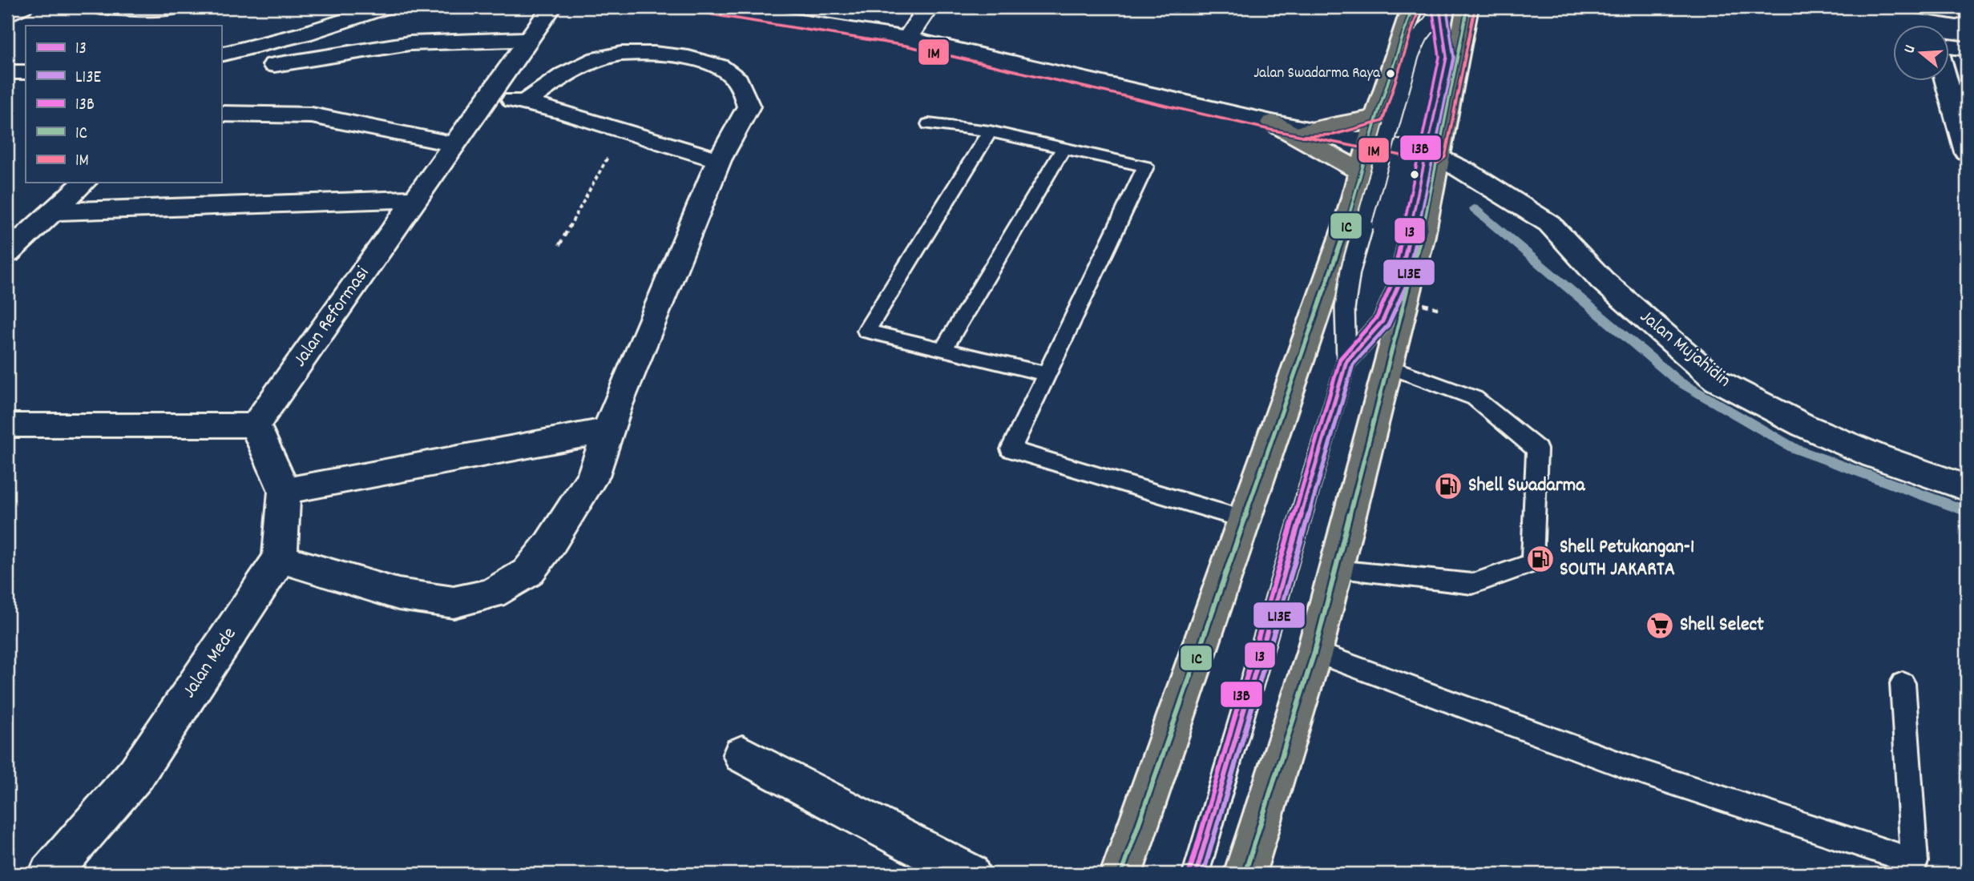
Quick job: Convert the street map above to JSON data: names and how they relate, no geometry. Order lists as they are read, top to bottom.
{
  "streets": {
    "street": ["Jalan Reformasi", "Jalan Mujahidin", "Jalan Mede"]
  },
  "crossings": [
    ["Jalan Reformasi", "Jalan Mede"]
  ],
  "places": {
    "other": ["Jalan Swadarma Raya"],
    "fuel station": ["Shell Swadarma", "Shell Petukangan-1 SOUTH JAKARTA"],
    "supermarket": ["Shell Select"]
  },
  "lines": [
    "transit line 13",
    "transit line 13B",
    "transit line 1C",
    "transit line L13E",
    "transit line 1M"
  ],
  "legend": [
    "13",
    "L13E",
    "13B",
    "1C",
    "1M"
  ],
  "north": "left"
}
